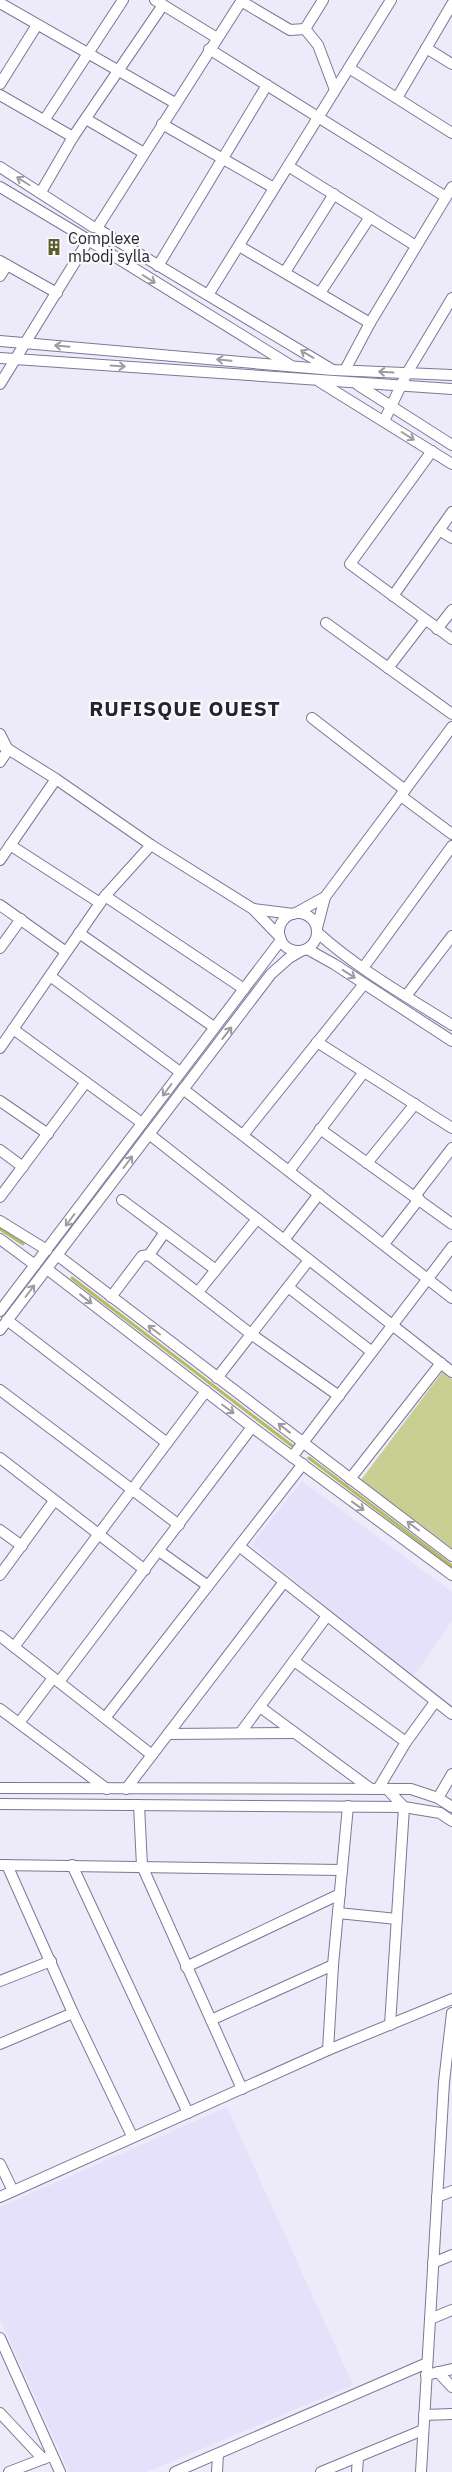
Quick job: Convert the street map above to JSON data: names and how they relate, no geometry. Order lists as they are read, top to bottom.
{
  "districts": ["RUFISQUE OUEST"],
  "places": {
    "building": ["Complexe mbodj sylla"]
  }
}
